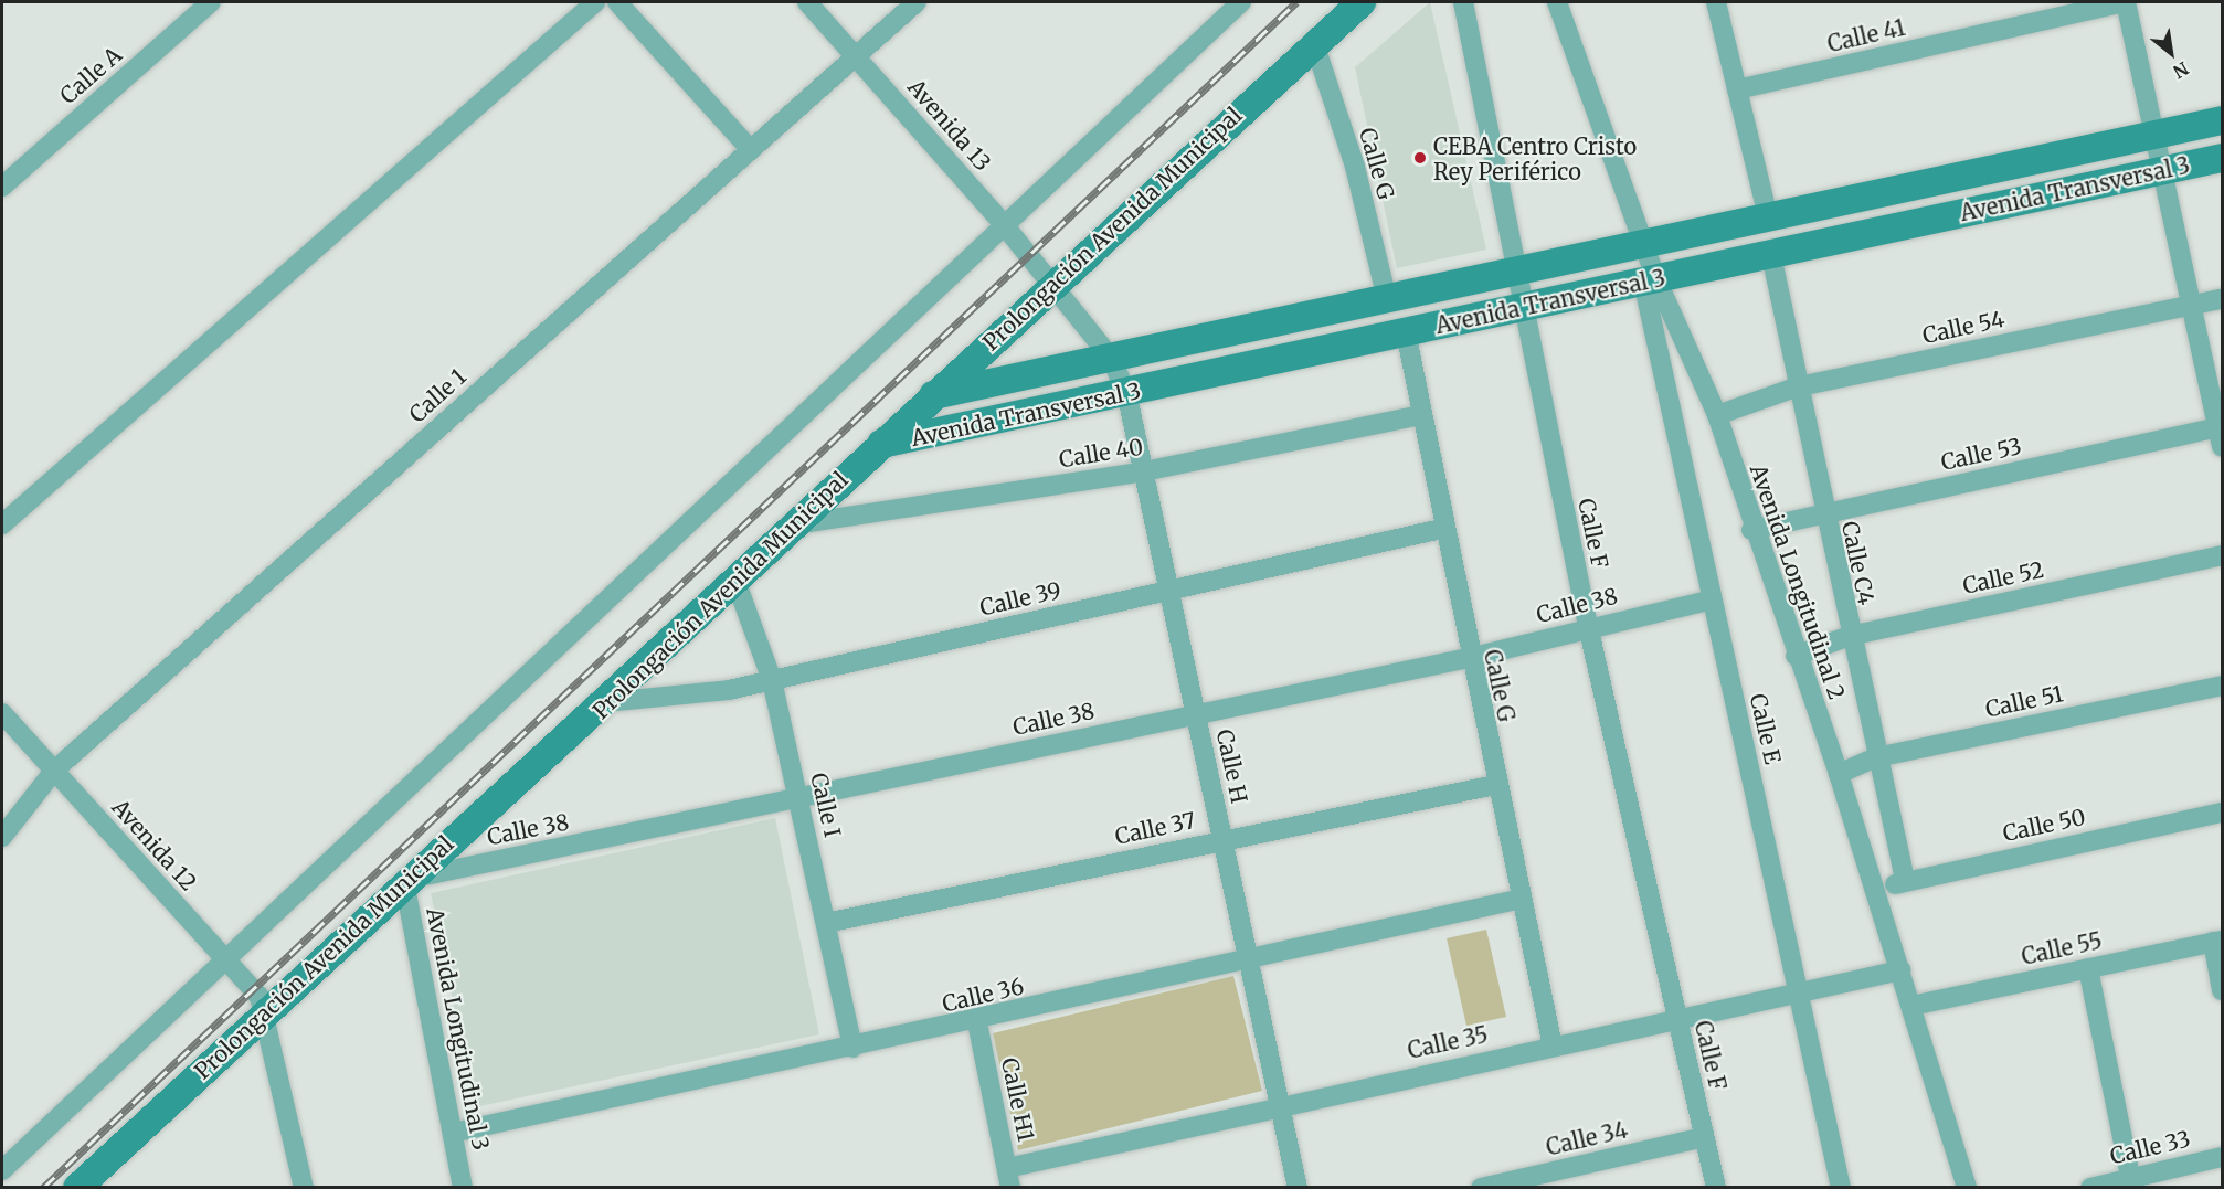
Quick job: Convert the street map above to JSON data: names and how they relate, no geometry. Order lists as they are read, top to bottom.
{
  "streets": {
    "street": [
      "Calle 41",
      "Calle A",
      "Avenida 13",
      "Calle G",
      "Avenida Transversal 3",
      "Prolongación Avenida Municipal",
      "Calle 54",
      "Calle 1",
      "Calle 40",
      "Calle 53",
      "Calle F",
      "Calle C4",
      "Calle 52",
      "Avenida Longitudinal 2",
      "Calle 39",
      "Calle 38",
      "Calle 51",
      "Calle E",
      "Calle H",
      "Calle I",
      "Calle 50",
      "Calle 37",
      "Avenida 12",
      "Calle 55",
      "Calle 36",
      "Avenida Longitudinal 3",
      "Calle 35",
      "Calle H1",
      "Calle 34",
      "Calle 33"
    ]
  },
  "crossings": [
    ["Avenida 13", "Avenida Transversal 3"],
    ["Avenida 13", "Prolongación Avenida Municipal"],
    ["Avenida 13", "Calle 1"],
    ["Avenida 13", "Calle H"],
    ["Calle G", "Avenida Transversal 3"],
    ["Calle G", "Prolongación Avenida Municipal"],
    ["Calle G", "Calle 40"],
    ["Calle G", "Calle 39"],
    ["Calle G", "Calle 38"],
    ["Calle G", "Calle 37"],
    ["Calle G", "Calle 36"],
    ["Calle G", "Calle 35"],
    ["Avenida Transversal 3", "Prolongación Avenida Municipal"],
    ["Avenida Transversal 3", "Calle F"],
    ["Avenida Transversal 3", "Calle C4"],
    ["Avenida Transversal 3", "Avenida Longitudinal 2"],
    ["Avenida Transversal 3", "Calle E"],
    ["Avenida Transversal 3", "Calle H"],
    ["Prolongación Avenida Municipal", "Calle 40"],
    ["Prolongación Avenida Municipal", "Calle 39"],
    ["Prolongación Avenida Municipal", "Calle 38"],
    ["Prolongación Avenida Municipal", "Calle I"],
    ["Prolongación Avenida Municipal", "Avenida 12"],
    ["Prolongación Avenida Municipal", "Avenida Longitudinal 3"],
    ["Calle 54", "Calle C4"],
    ["Calle 54", "Avenida Longitudinal 2"],
    ["Calle 1", "Avenida 12"],
    ["Calle 40", "Calle H"],
    ["Calle 53", "Calle C4"],
    ["Calle 53", "Avenida Longitudinal 2"],
    ["Calle F", "Calle 38"],
    ["Calle F", "Calle 35"],
    ["Calle F", "Calle 34"],
    ["Calle C4", "Calle 52"],
    ["Calle C4", "Calle 51"],
    ["Calle C4", "Calle 50"],
    ["Calle 52", "Avenida Longitudinal 2"],
    ["Avenida Longitudinal 2", "Calle 51"],
    ["Avenida Longitudinal 2", "Calle E"],
    ["Avenida Longitudinal 2", "Calle 50"],
    ["Avenida Longitudinal 2", "Calle 55"],
    ["Avenida Longitudinal 2", "Calle 35"],
    ["Calle 39", "Calle H"],
    ["Calle 39", "Calle I"],
    ["Calle 38", "Calle E"],
    ["Calle 38", "Calle H"],
    ["Calle 38", "Calle I"],
    ["Calle 38", "Avenida Longitudinal 3"],
    ["Calle E", "Calle 35"],
    ["Calle H", "Calle 37"],
    ["Calle H", "Calle 36"],
    ["Calle H", "Calle 35"],
    ["Calle I", "Calle 37"],
    ["Calle I", "Calle 36"],
    ["Calle 36", "Avenida Longitudinal 3"],
    ["Calle 36", "Calle H1"],
    ["Calle 35", "Calle H1"]
  ],
  "places": ["CEBA Centro Cristo Rey Periférico"],
  "north": "bottom right"
}
